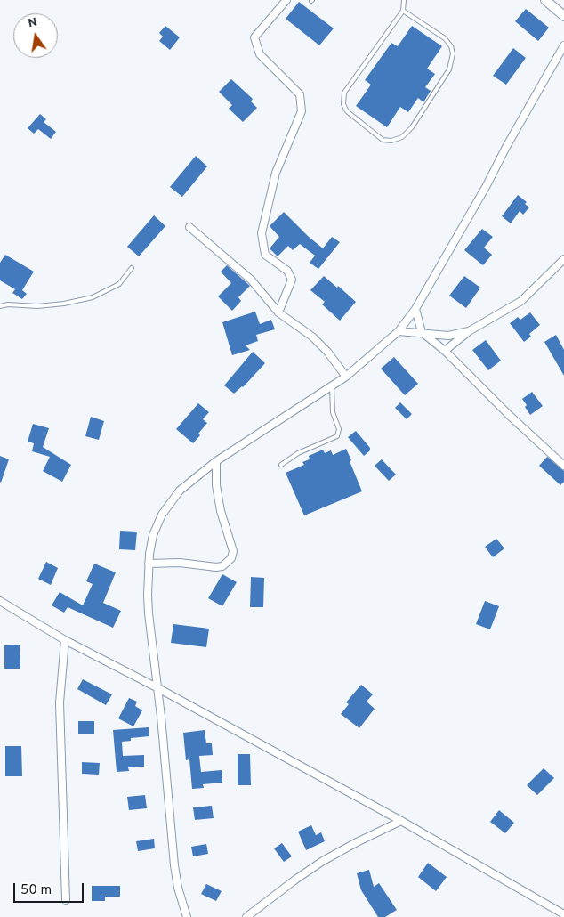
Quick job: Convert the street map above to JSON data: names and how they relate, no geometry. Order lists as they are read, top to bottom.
{
  "scale_bar": "50 m",
  "north": "top"
}
